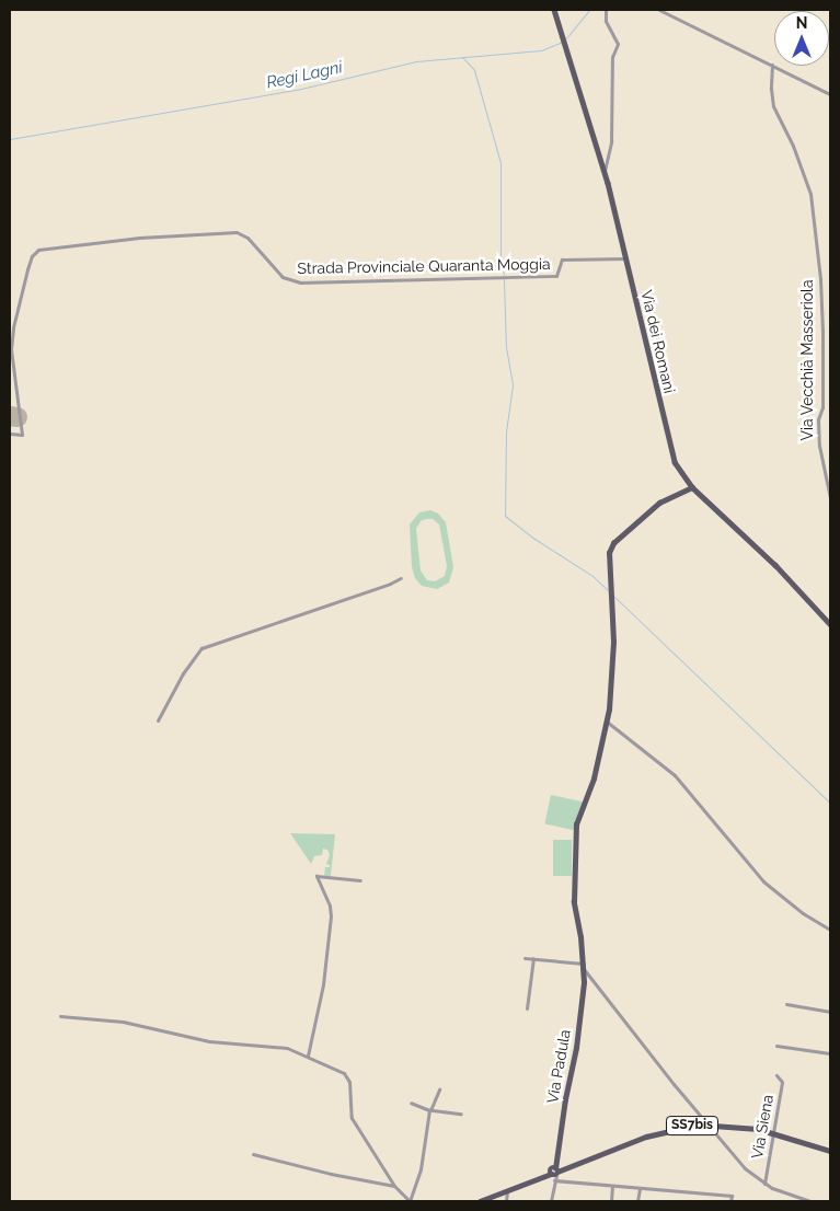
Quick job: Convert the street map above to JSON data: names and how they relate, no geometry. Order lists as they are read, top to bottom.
{
  "streets": {
    "main road": ["Via dei Romani", "Via Padula", "SS7bis"],
    "street": ["Strada Provinciale Quaranta Moggia", "Via Vecchià Masseriola", "Via Siena"]
  },
  "crossings": [
    ["Strada Provinciale Quaranta Moggia", "Via dei Romani"],
    ["Via dei Romani", "Via Padula"],
    ["Via Padula", "SS7bis"],
    ["SS7bis", "Via Siena"]
  ],
  "water": ["Regi Lagni"],
  "north": "top"
}
